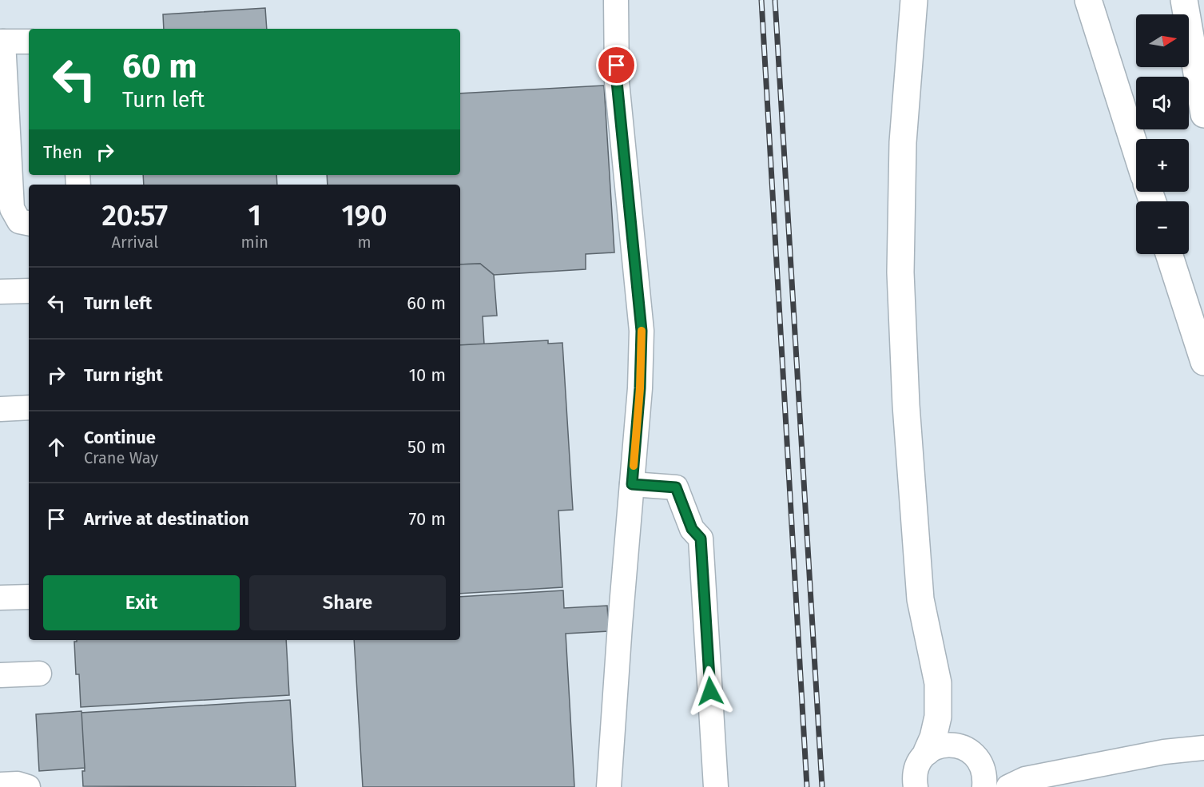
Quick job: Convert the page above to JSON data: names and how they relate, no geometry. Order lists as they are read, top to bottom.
{
  "north": "right",
  "page": {
    "map_buttons": ["+", "−"],
    "turn": ["60 m", "Turn left"],
    "then": "Then",
    "eta": [
      "20:57",
      "Arrival",
      "1",
      "min",
      "190",
      "m"
    ],
    "list": [
      {
        "name": "Turn left",
        "value": "60 m"
      },
      {
        "name": "Turn right",
        "value": "10 m"
      },
      {
        "name": "Continue",
        "note": "Crane Way",
        "value": "50 m"
      },
      {
        "name": "Arrive at destination",
        "value": "70 m"
      }
    ],
    "buttons": ["Exit", "Share"]
  }
}
